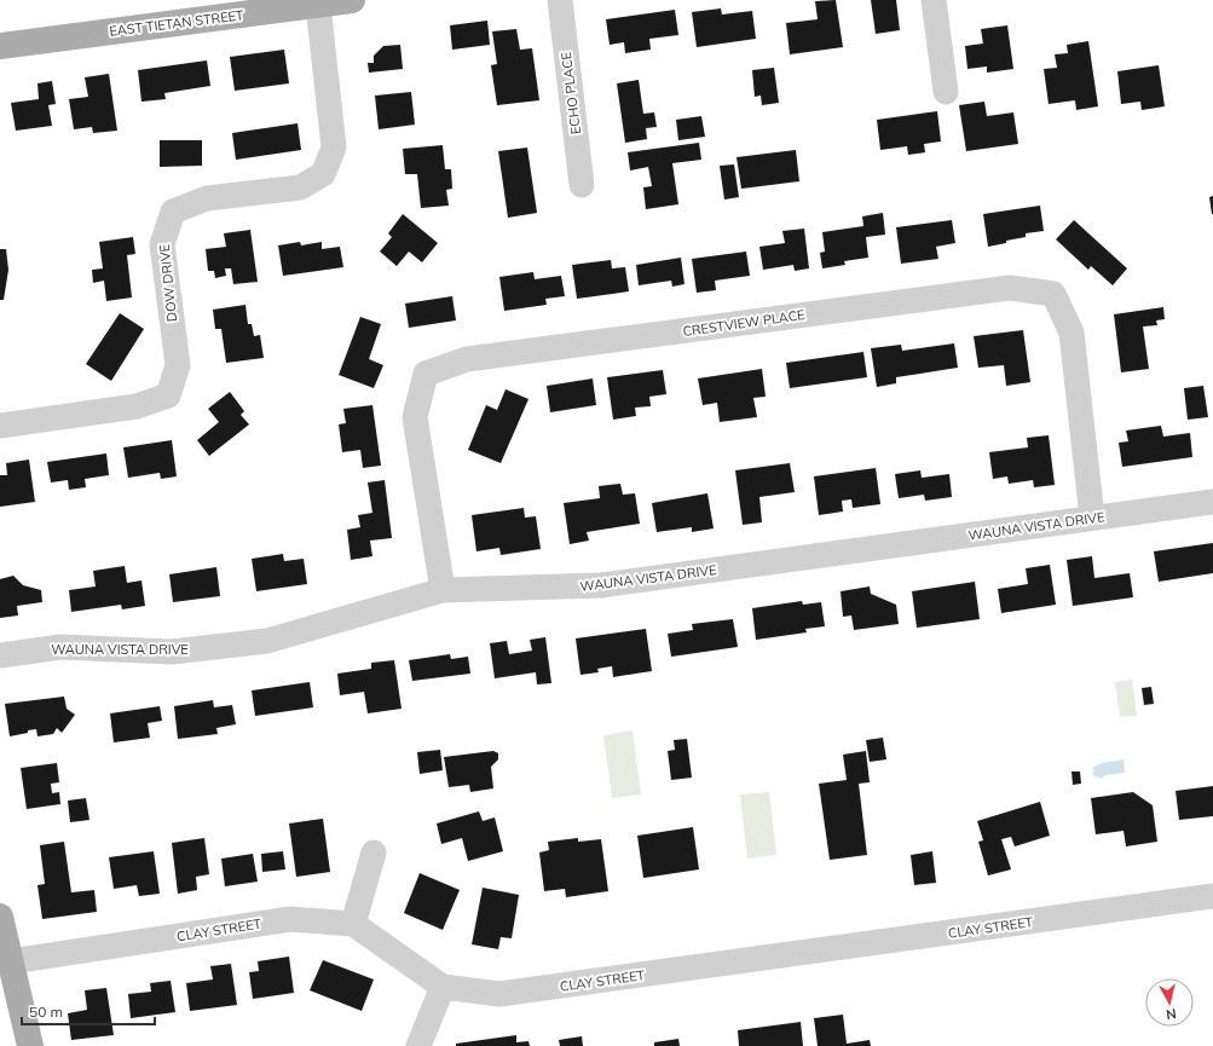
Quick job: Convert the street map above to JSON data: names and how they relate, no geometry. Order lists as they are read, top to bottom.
{
  "streets": {
    "main road": ["EAST TIETAN STREET"],
    "street": [
      "ECHO PLACE",
      "DOW DRIVE",
      "CRESTVIEW PLACE",
      "WAUNA VISTA DRIVE",
      "CLAY STREET"
    ]
  },
  "crossings": [
    ["EAST TIETAN STREET", "DOW DRIVE"],
    ["CRESTVIEW PLACE", "WAUNA VISTA DRIVE"]
  ],
  "scale_bar": "50 m",
  "north": "bottom"
}
